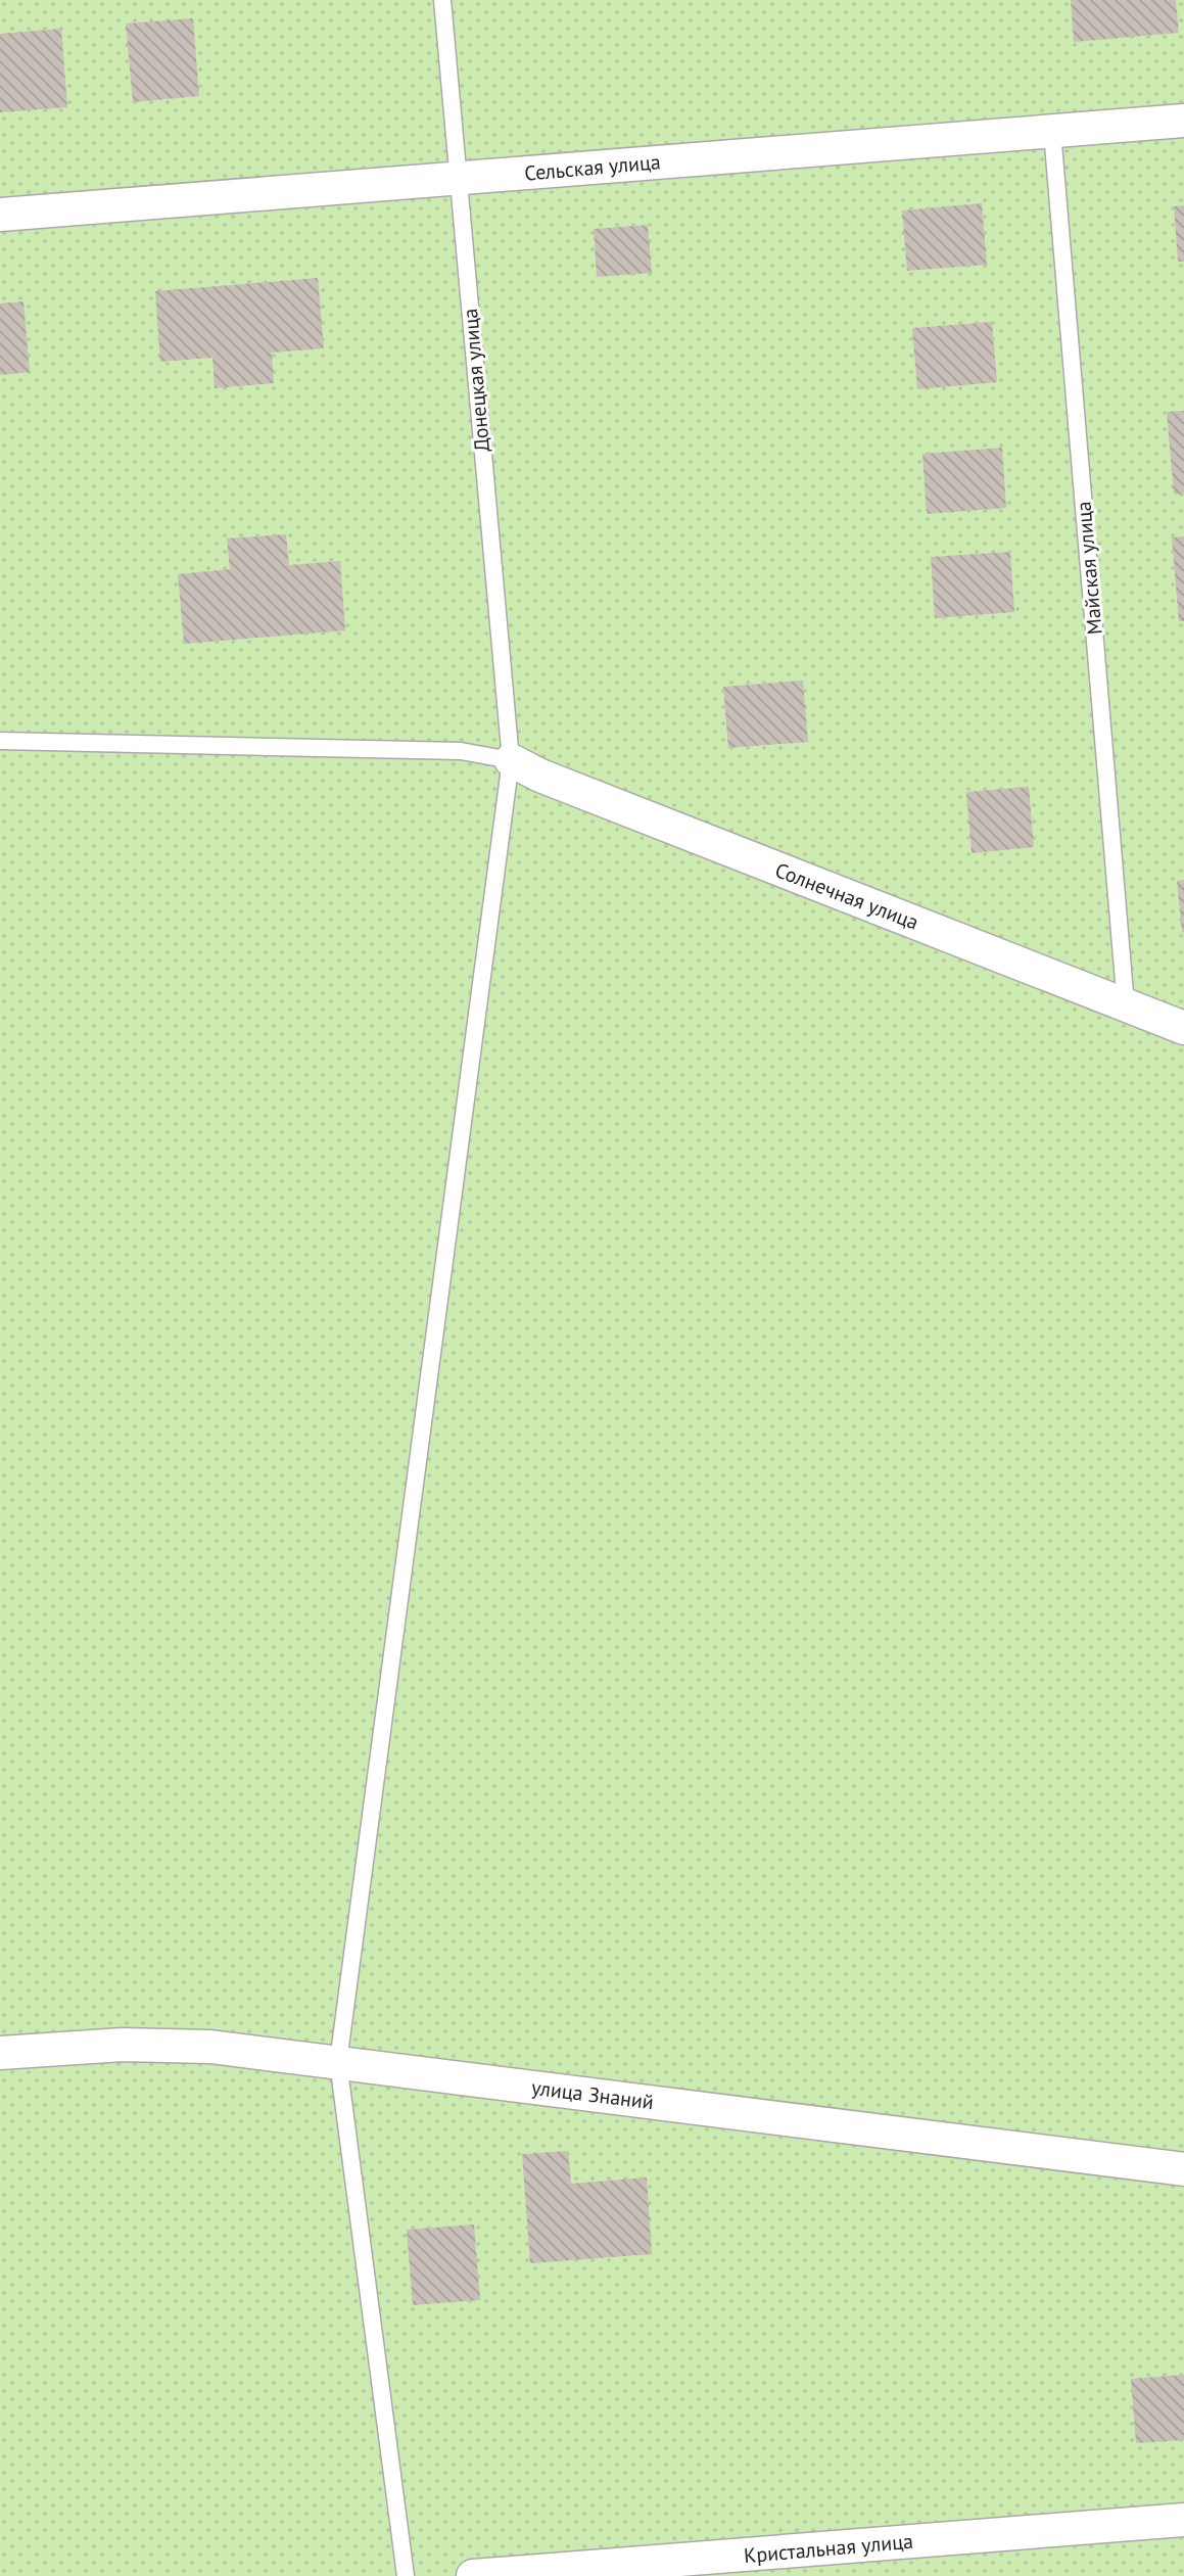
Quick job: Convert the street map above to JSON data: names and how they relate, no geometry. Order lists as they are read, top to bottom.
{
  "streets": {
    "street": [
      "Сельская улица",
      "Солнечная улица",
      "улица Знаний",
      "Кристальная улица"
    ],
    "lane": ["Донецкая улица", "Майская улица"]
  },
  "crossings": [
    ["Сельская улица", "Донецкая улица"],
    ["Сельская улица", "Майская улица"],
    ["Донецкая улица", "Солнечная улица"],
    ["Донецкая улица", "улица Знаний"],
    ["Майская улица", "Солнечная улица"]
  ]
}
